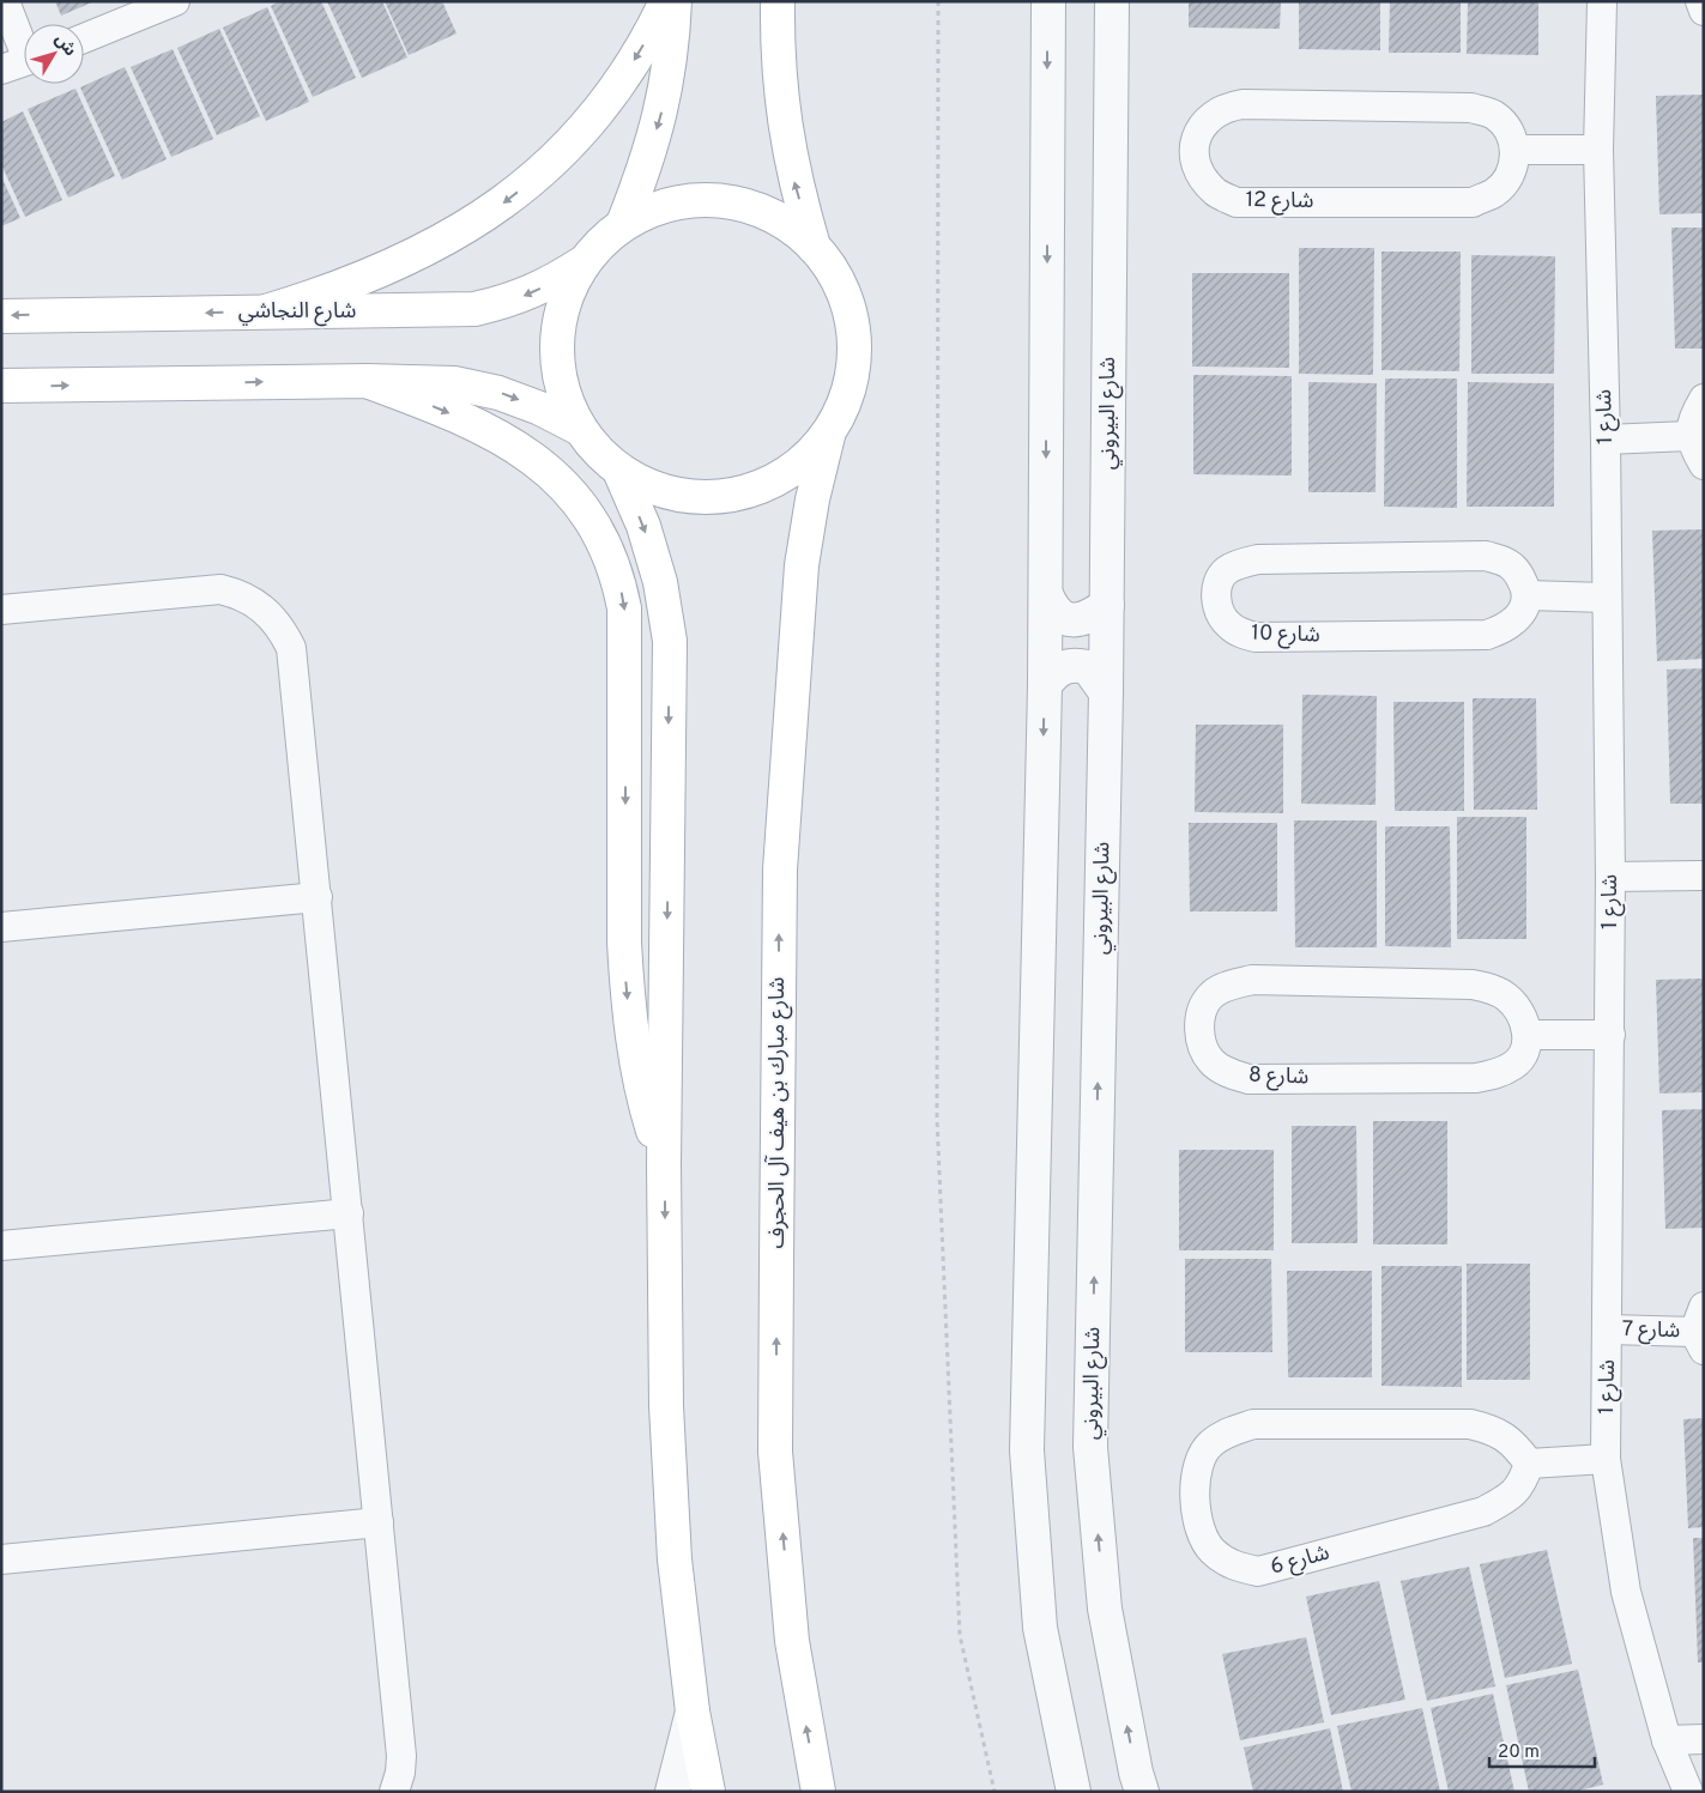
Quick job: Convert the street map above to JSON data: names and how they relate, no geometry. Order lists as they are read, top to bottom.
{
  "streets": {
    "main road": ["شارع النجاشي", "شارع مبارك بن هيف آل الحجرف"],
    "street": [
      "شارع 12",
      "شارع البيروني",
      "شارع 1",
      "شارع 10",
      "شارع 8",
      "شارع 7",
      "شارع 6"
    ]
  },
  "crossings": [
    ["شارع 1", "شارع 7"]
  ],
  "scale_bar": "20 m",
  "north": "top right"
}
